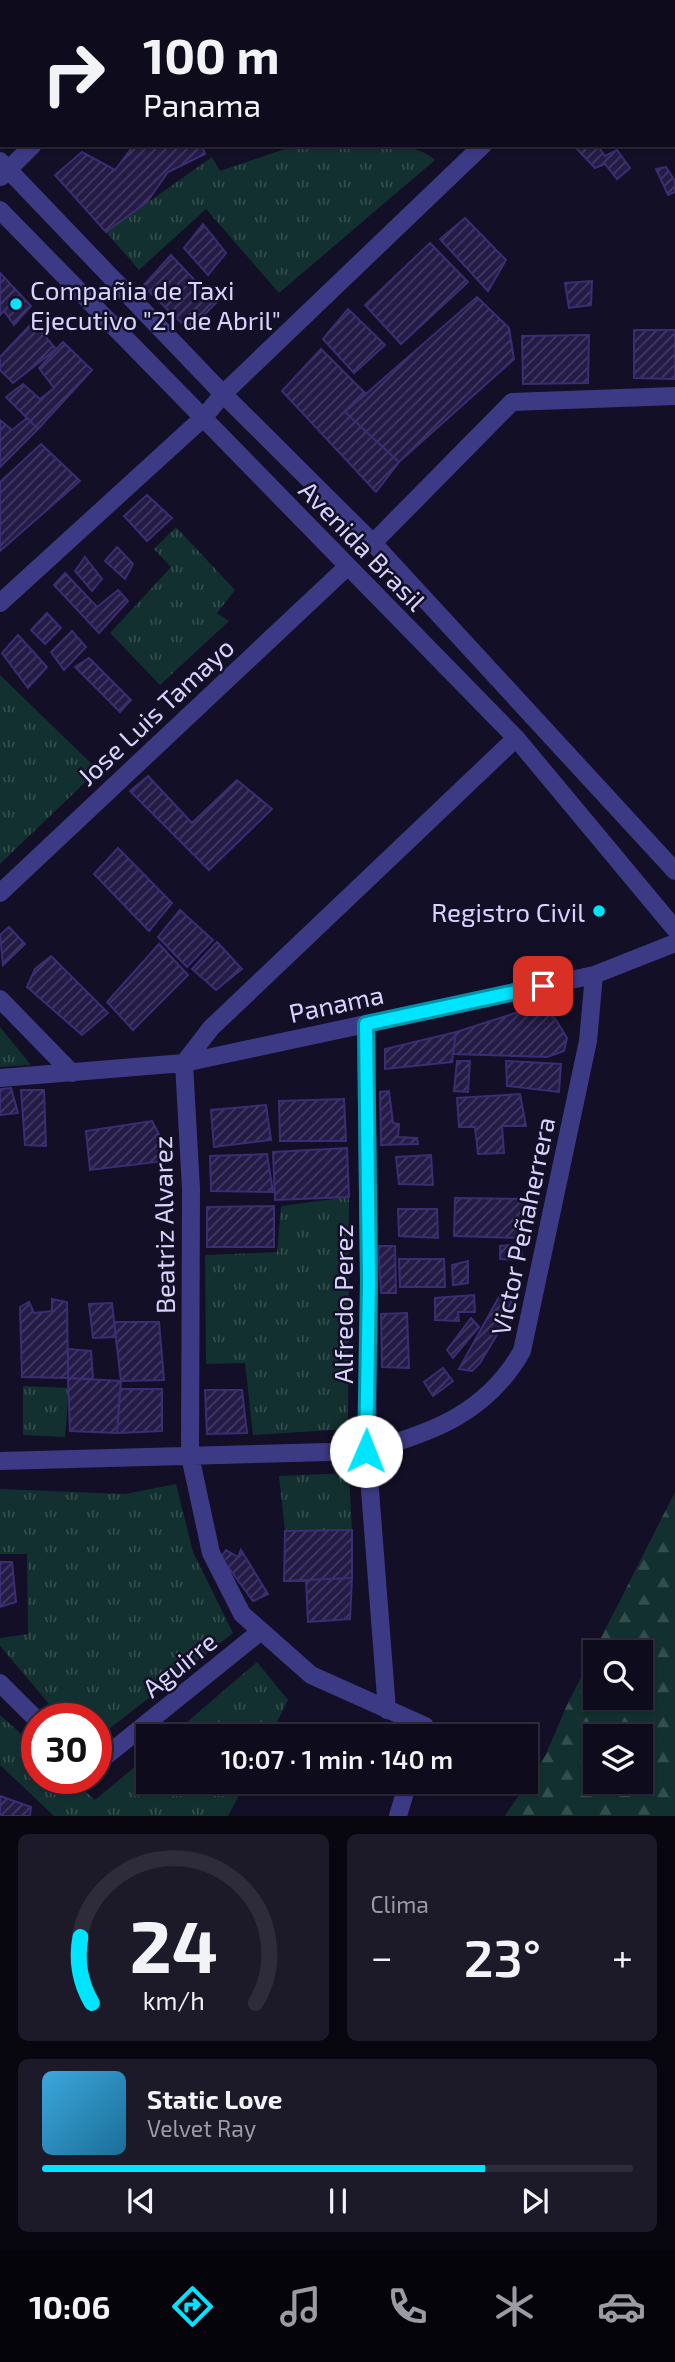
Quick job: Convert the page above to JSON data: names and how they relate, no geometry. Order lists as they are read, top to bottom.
{
  "streets": {
    "street": [
      "Avenida Brasil",
      "Jose Luis Tamayo",
      "Panama",
      "Beatriz Alvarez",
      "Victor Peñaherrera",
      "Alfredo Perez",
      "Aguirre"
    ]
  },
  "crossings": [
    ["Avenida Brasil", "Jose Luis Tamayo"],
    ["Panama", "Beatriz Alvarez"],
    ["Panama", "Victor Peñaherrera"],
    ["Panama", "Alfredo Perez"],
    ["Beatriz Alvarez", "Victor Peñaherrera"],
    ["Beatriz Alvarez", "Alfredo Perez"],
    ["Beatriz Alvarez", "Aguirre"],
    ["Victor Peñaherrera", "Alfredo Perez"]
  ],
  "places": ["Compañia de Taxi Ejecutivo \"21 de Abril\"", "Registro Civil"],
  "page": {
    "turn": ["100 m", "Panama"],
    "limit": "30",
    "trip": "10:07 · 1 min · 140 m",
    "tile": "Clima",
    "heat": ["−", "23°", "+"],
    "song": ["Static Love", "Velvet Ray"],
    "tabs": "10:06",
    "gauge": ["24", "km/h"]
  }
}
